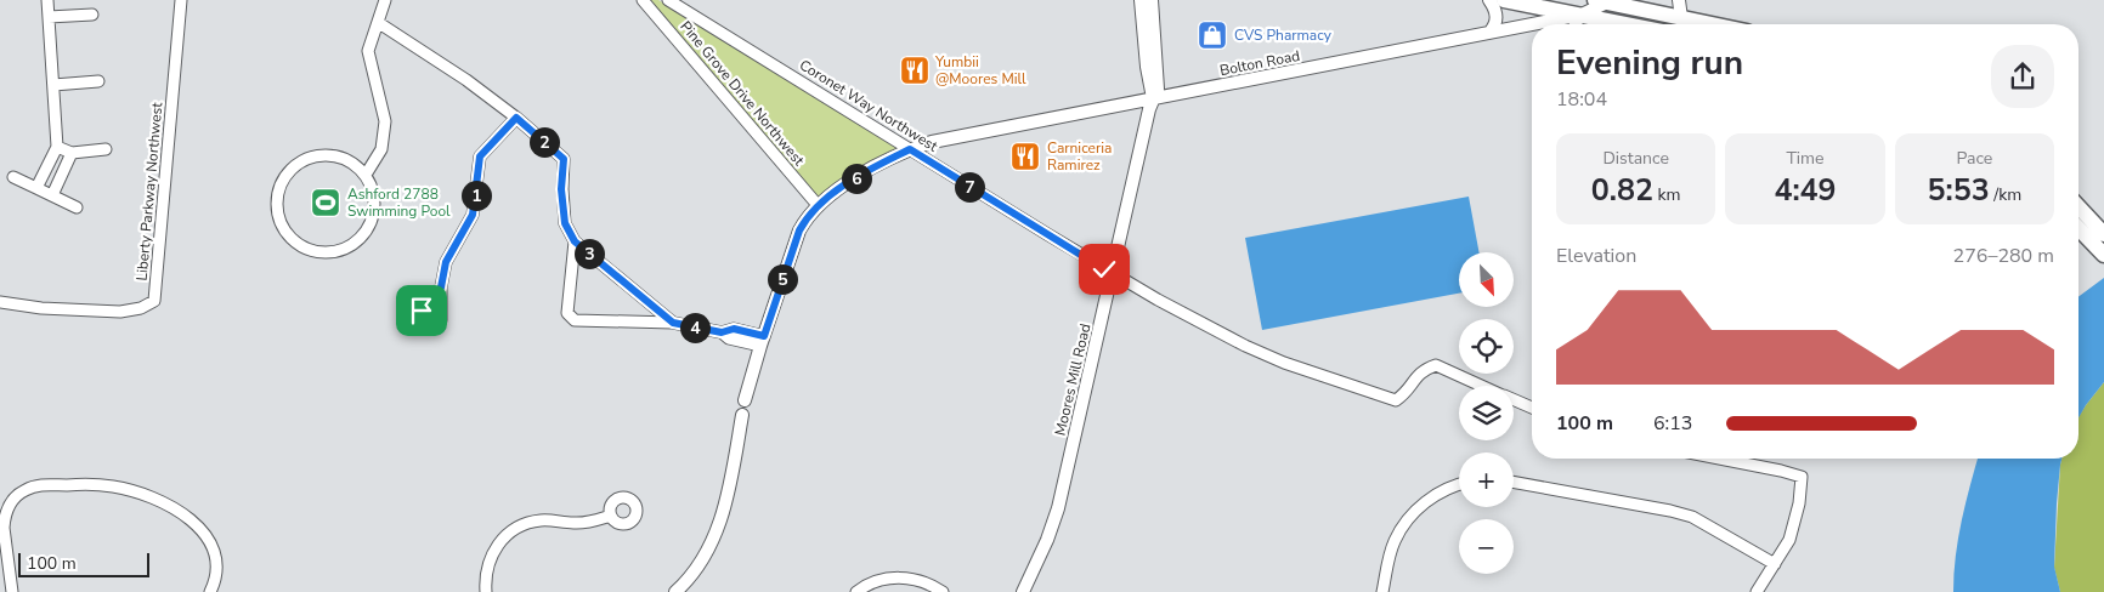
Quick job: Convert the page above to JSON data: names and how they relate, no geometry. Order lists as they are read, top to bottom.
{
  "streets": {
    "street": [
      "Bolton Road",
      "Pine Grove Drive Northwest",
      "Coronet Way Northwest",
      "Liberty Parkway Northwest",
      "Moores Mill Road"
    ]
  },
  "crossings": [
    ["Bolton Road", "Pine Grove Drive Northwest"],
    ["Bolton Road", "Coronet Way Northwest"],
    ["Bolton Road", "Moores Mill Road"],
    ["Coronet Way Northwest", "Moores Mill Road"]
  ],
  "places": {
    "shop": ["CVS Pharmacy"],
    "restaurant": ["Yumbii @Moores Mill", "Carniceria Ramirez"],
    "sports": ["Ashford 2788 Swimming Pool"]
  },
  "scale_bar": "100 m",
  "north": "bottom right",
  "page": {
    "heading": ["Evening run", "18:04"],
    "pins": [
      "2",
      "6",
      "7",
      "1",
      "3",
      "5",
      "4"
    ],
    "stats": [
      ["Distance", "0.82 km"],
      ["Time", "4:49"],
      ["Pace", "5:53 /km"]
    ],
    "chart": ["Elevation", "276–280 m"],
    "map_buttons": ["+", "−"],
    "list": [
      {
        "name": "100 m",
        "note": "6:13"
      }
    ],
    "scale": "100 m"
  }
}
